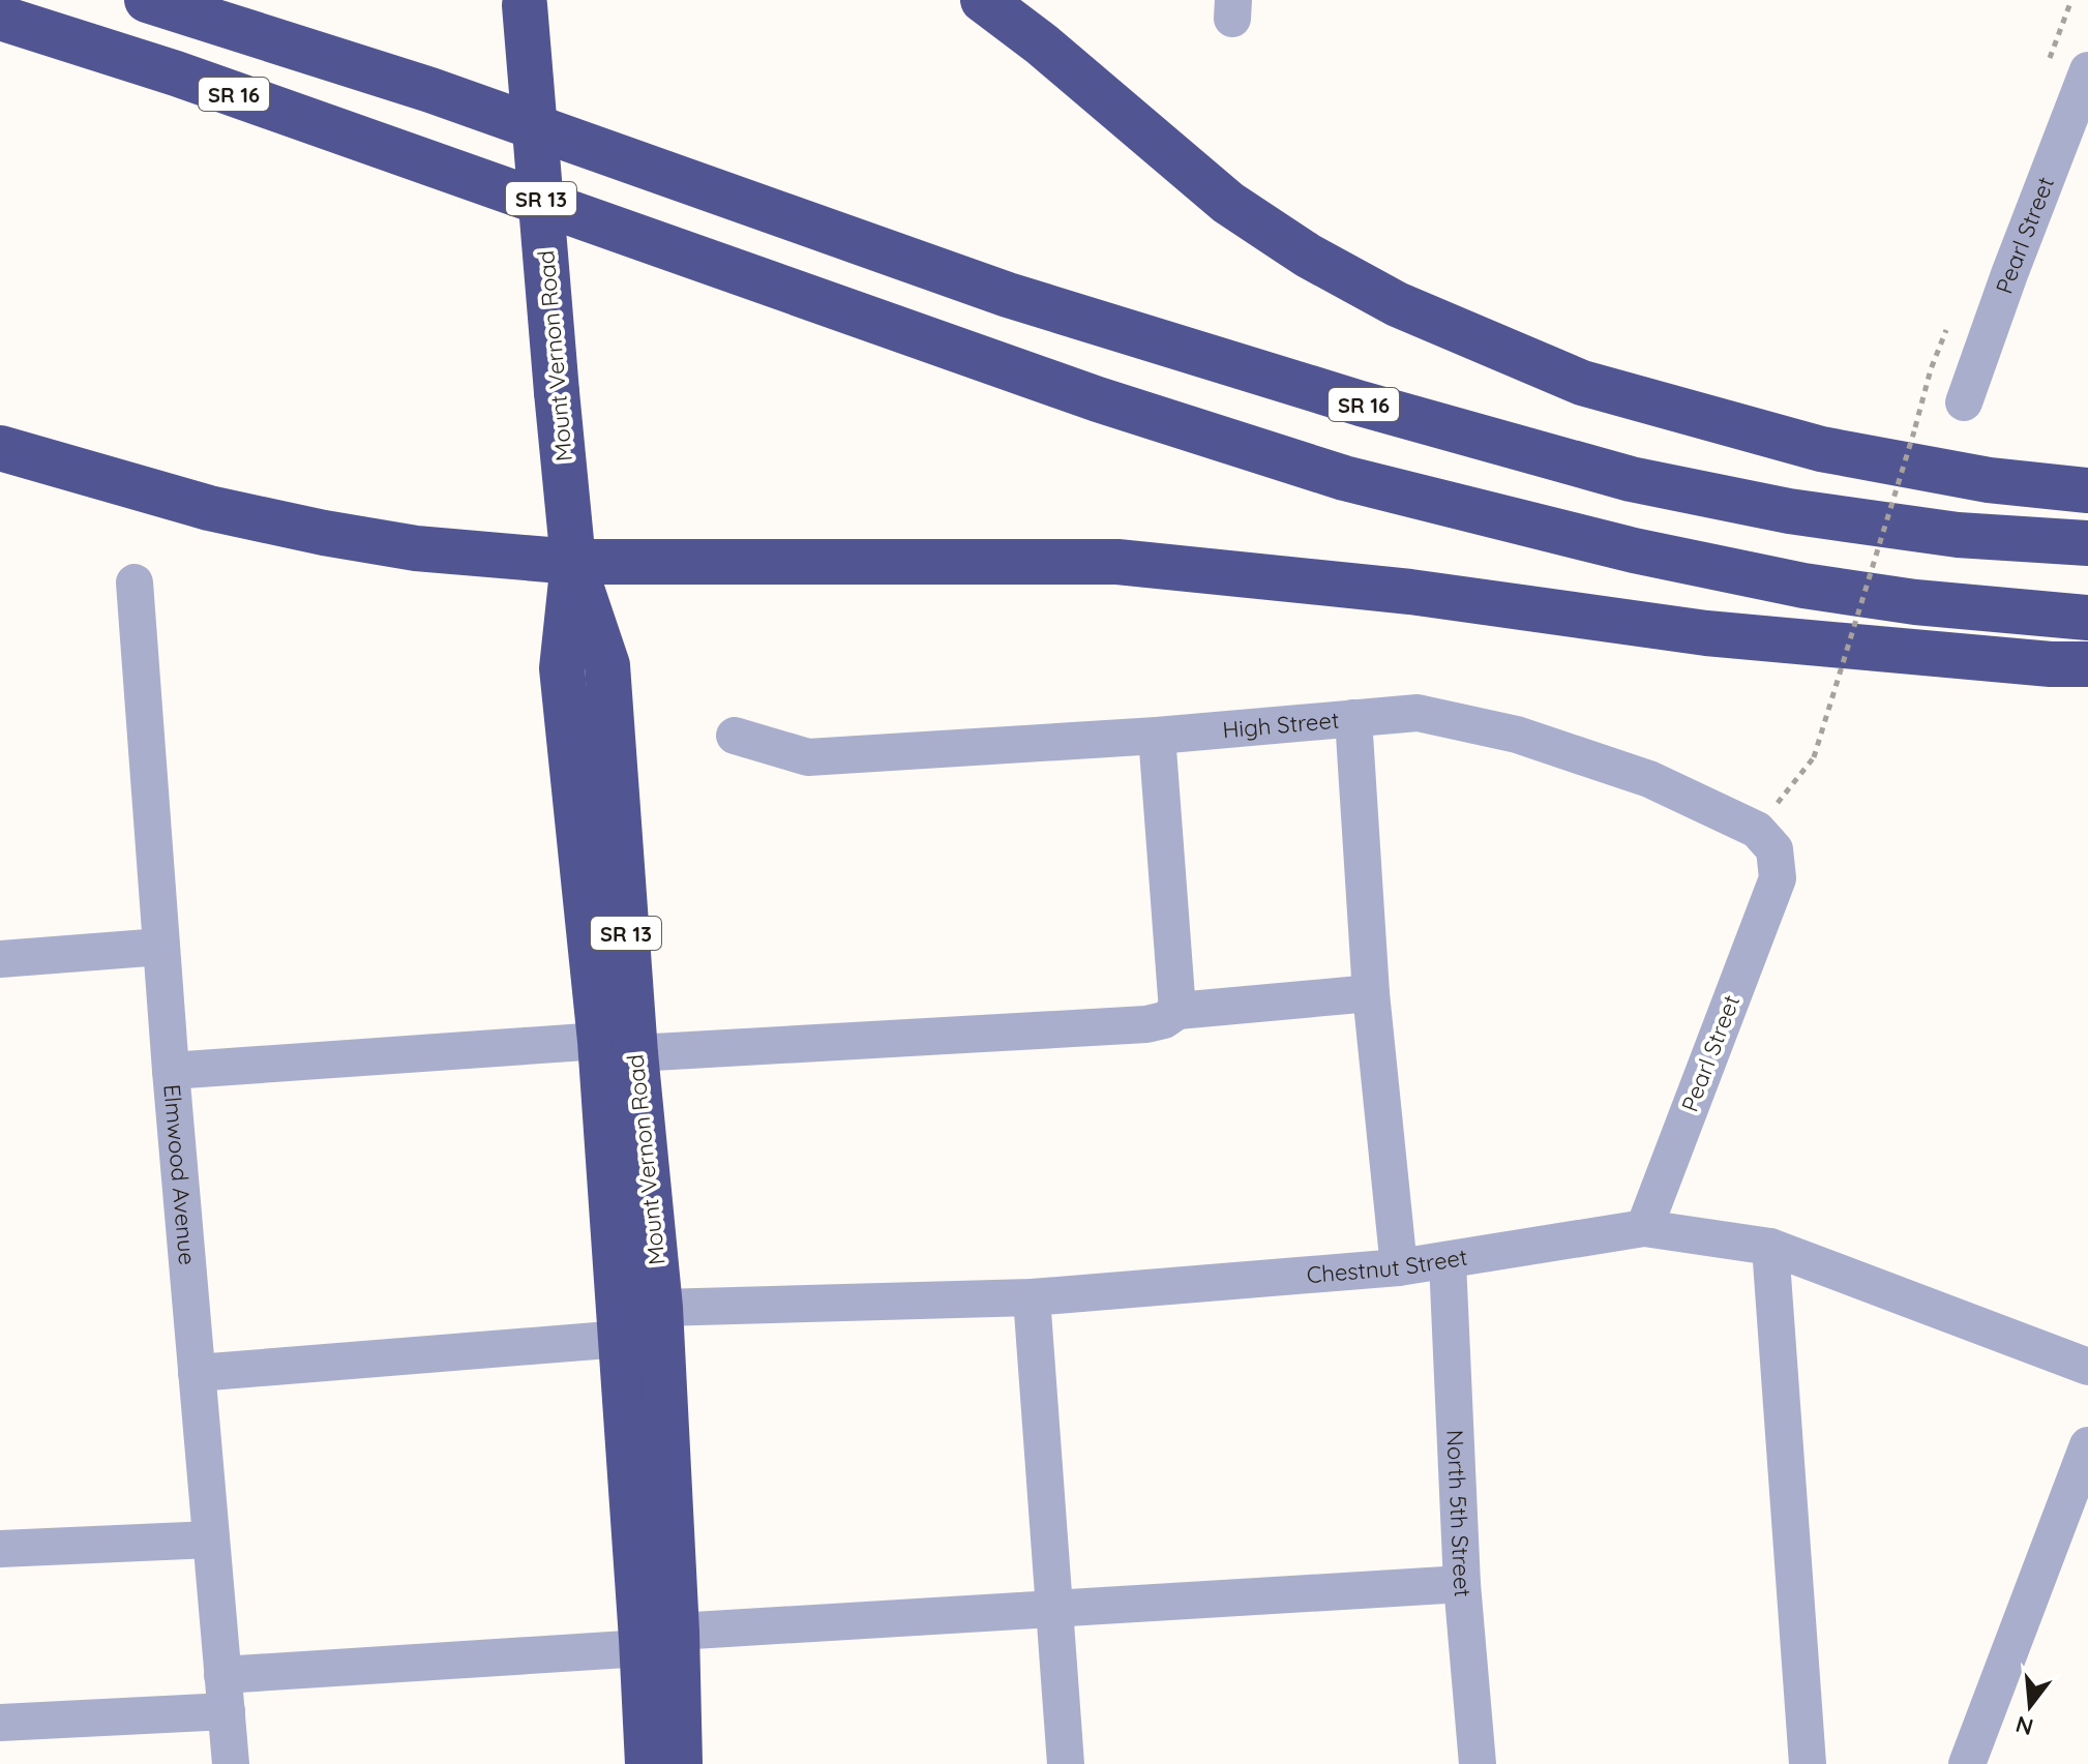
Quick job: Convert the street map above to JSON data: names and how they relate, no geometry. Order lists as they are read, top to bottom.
{
  "streets": {
    "highway": ["SR 16", "SR 13", "Mount Vernon Road"],
    "street": [
      "Pearl Street",
      "High Street",
      "Elmwood Avenue",
      "Chestnut Street",
      "North 5th Street"
    ]
  },
  "crossings": [
    ["Pearl Street", "High Street"],
    ["Pearl Street", "Chestnut Street"],
    ["Mount Vernon Road", "Chestnut Street"],
    ["Chestnut Street", "North 5th Street"]
  ],
  "north": "bottom"
}
